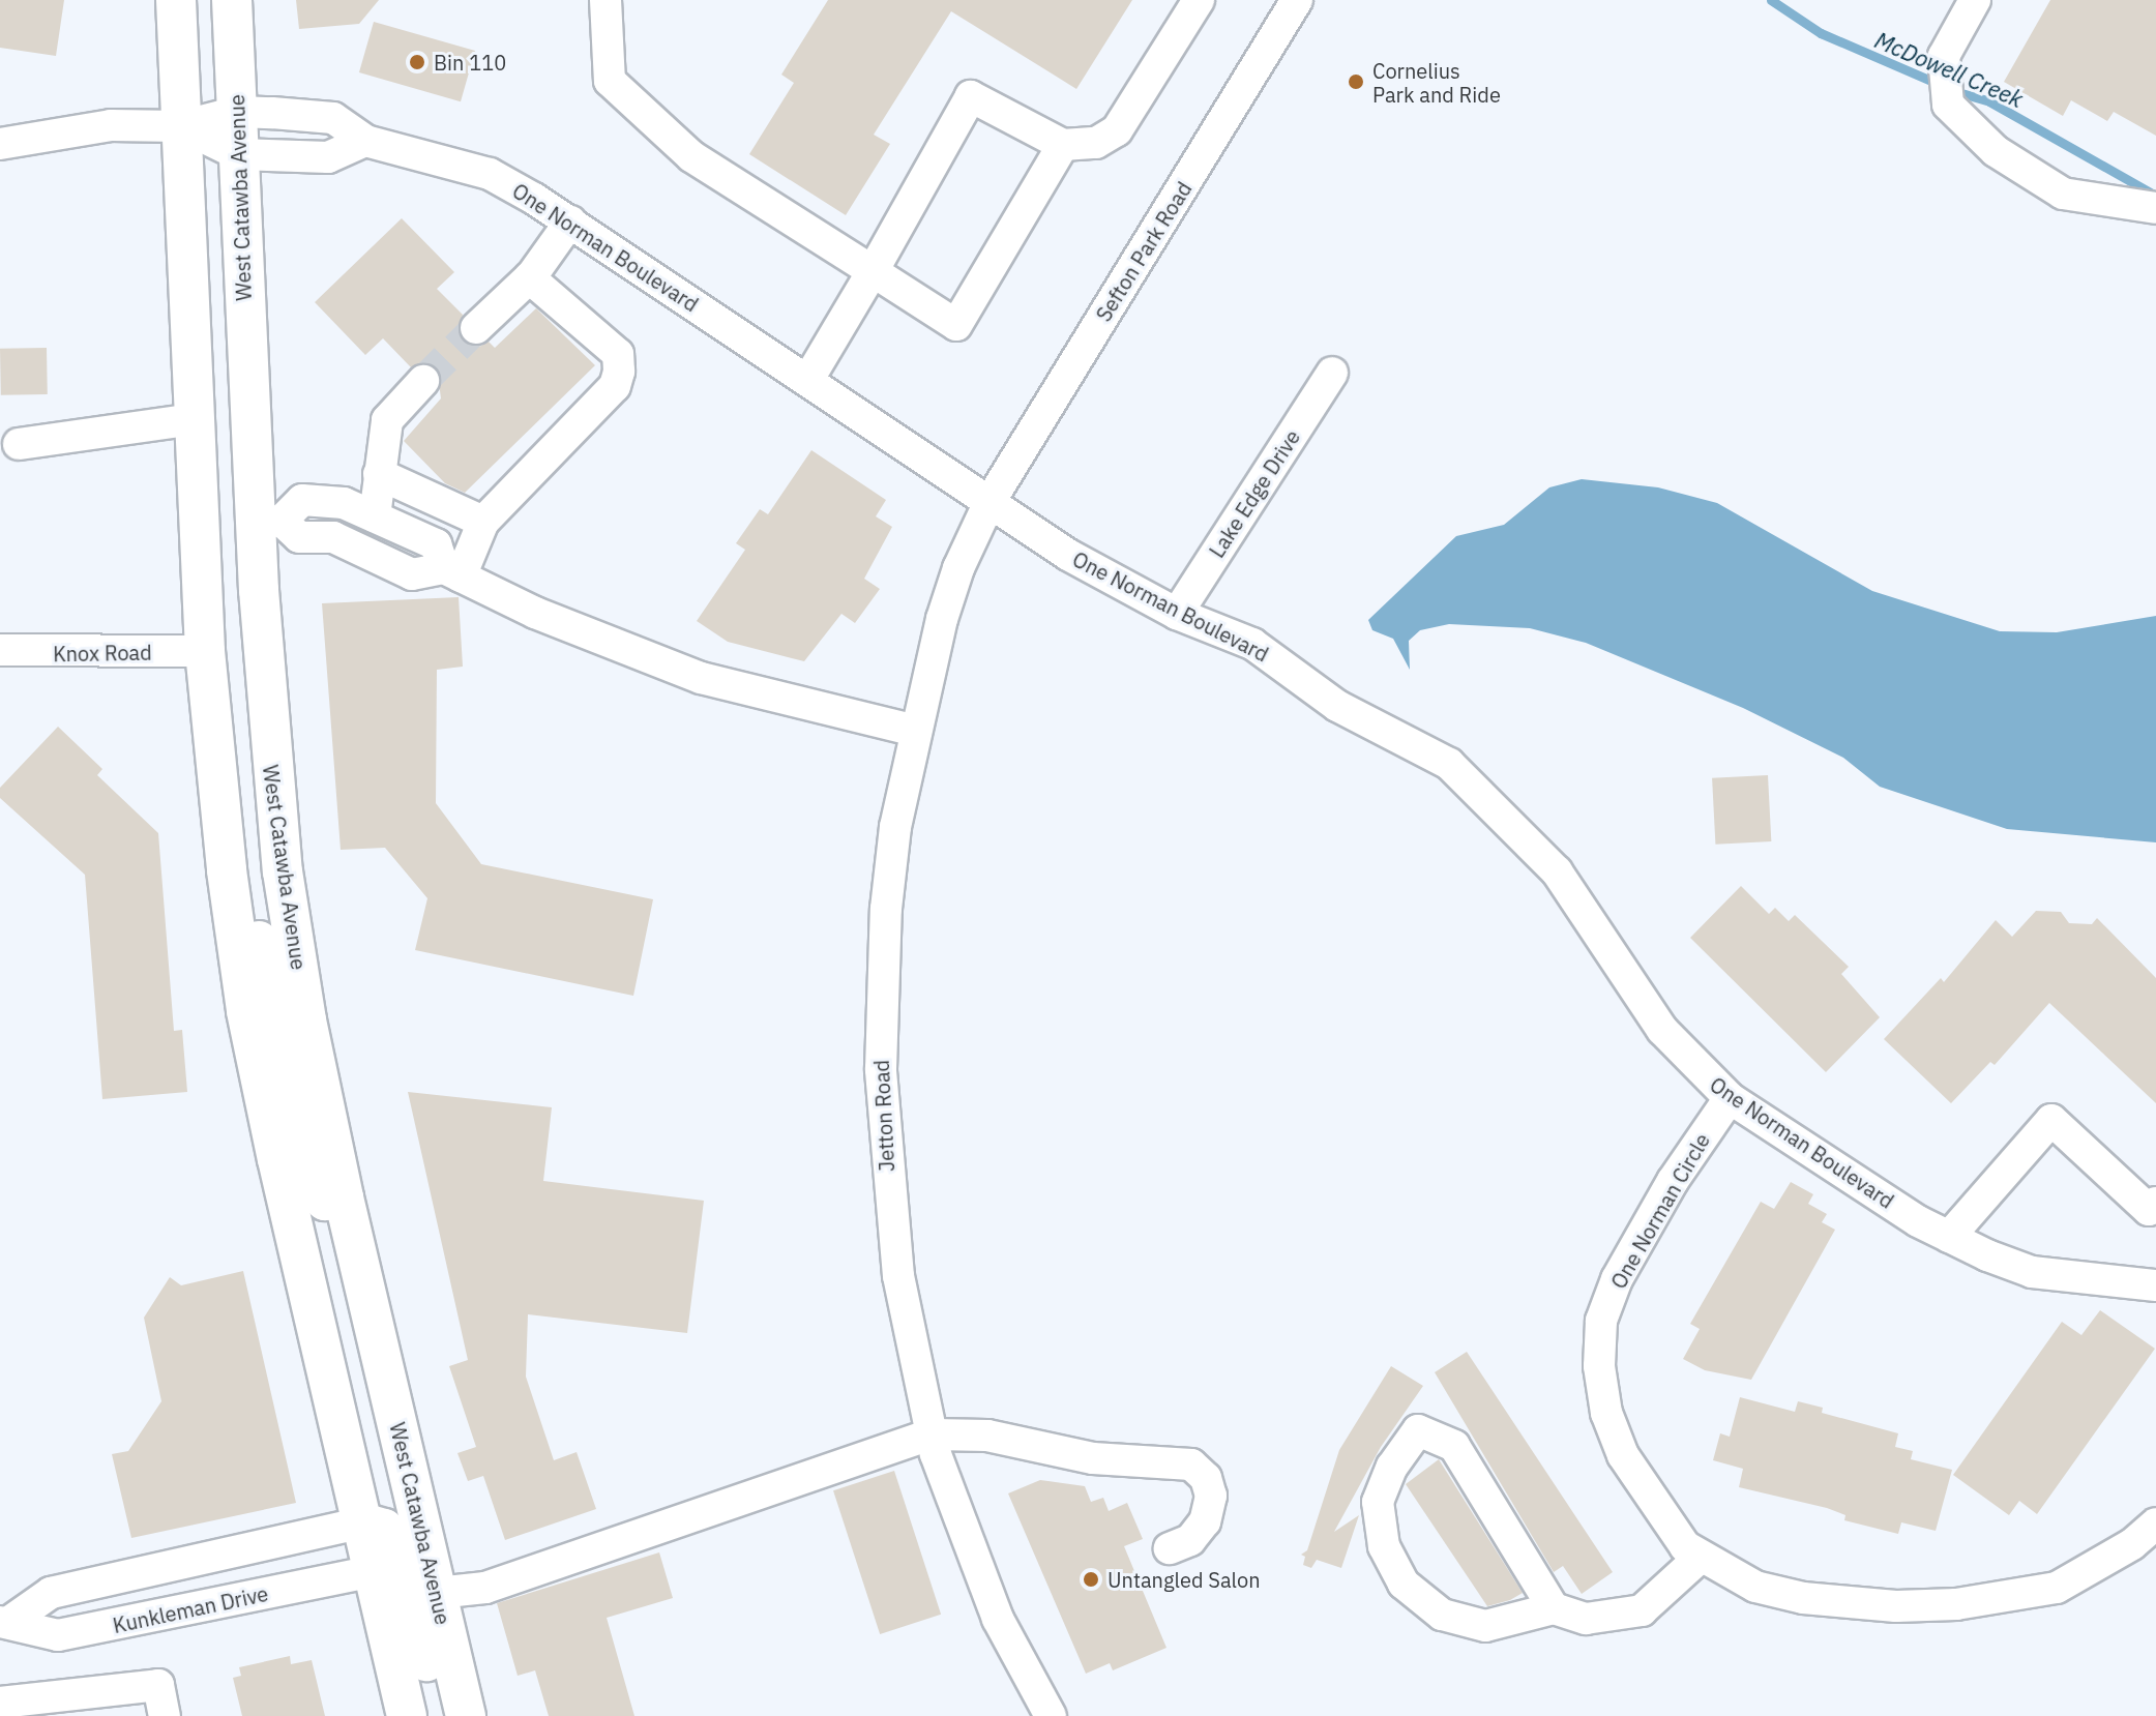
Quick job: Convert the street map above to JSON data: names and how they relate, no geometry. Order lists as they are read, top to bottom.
{
  "streets": {
    "main road": ["West Catawba Avenue"],
    "street": [
      "One Norman Boulevard",
      "Sefton Park Road",
      "Lake Edge Drive",
      "Knox Road",
      "Jetton Road",
      "One Norman Circle",
      "Kunkleman Drive"
    ]
  },
  "crossings": [
    ["West Catawba Avenue", "One Norman Boulevard"],
    ["One Norman Boulevard", "Sefton Park Road"],
    ["One Norman Boulevard", "Lake Edge Drive"],
    ["One Norman Boulevard", "Jetton Road"],
    ["One Norman Boulevard", "One Norman Circle"],
    ["Sefton Park Road", "Jetton Road"]
  ],
  "water": ["McDowell Creek"],
  "places": ["Bin 110", "Cornelius Park and Ride", "Untangled Salon"]
}
